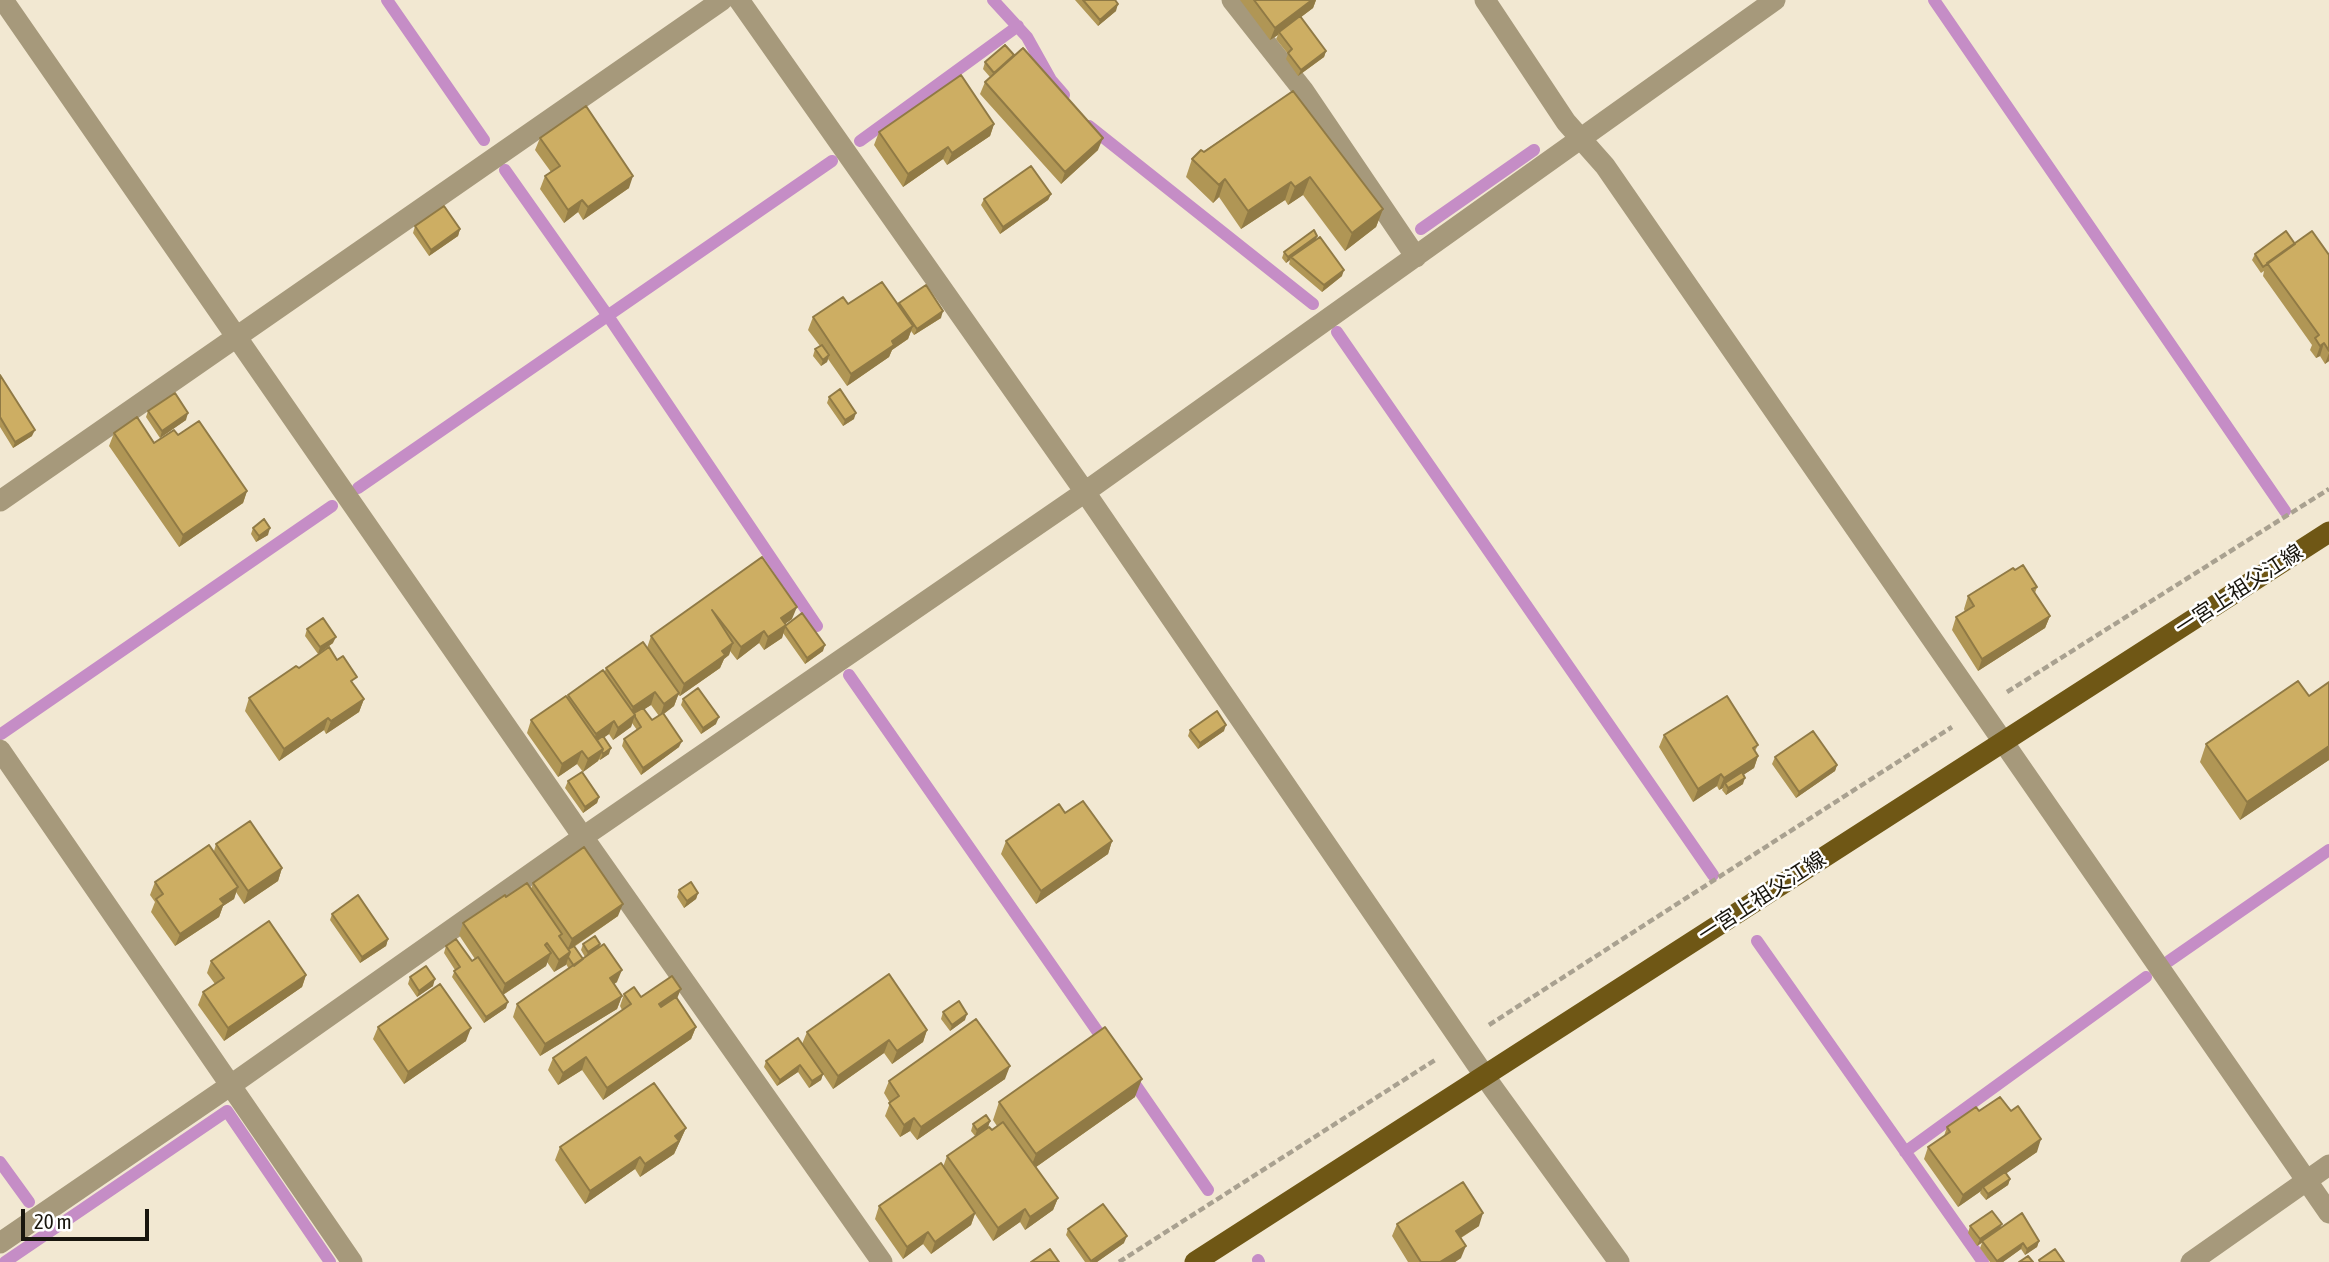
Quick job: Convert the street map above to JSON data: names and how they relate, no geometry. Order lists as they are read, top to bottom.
{
  "streets": {
    "main road": ["一宮上祖父江線"]
  },
  "scale_bar": "20 m"
}
